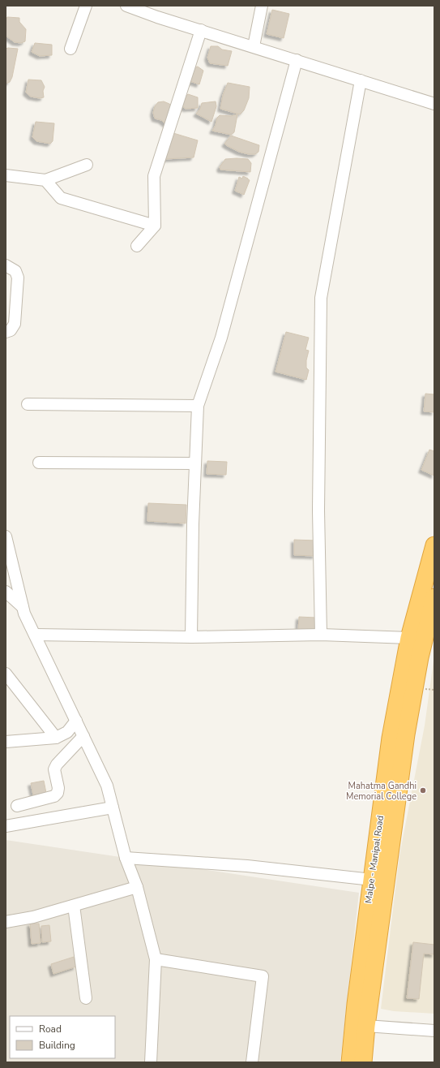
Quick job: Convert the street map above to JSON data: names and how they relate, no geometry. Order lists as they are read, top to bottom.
{
  "streets": {
    "highway": ["Malpe - Manipal Road"]
  },
  "places": ["Mahatma Gandhi Memorial College"],
  "legend": ["Road", "Building"]
}
